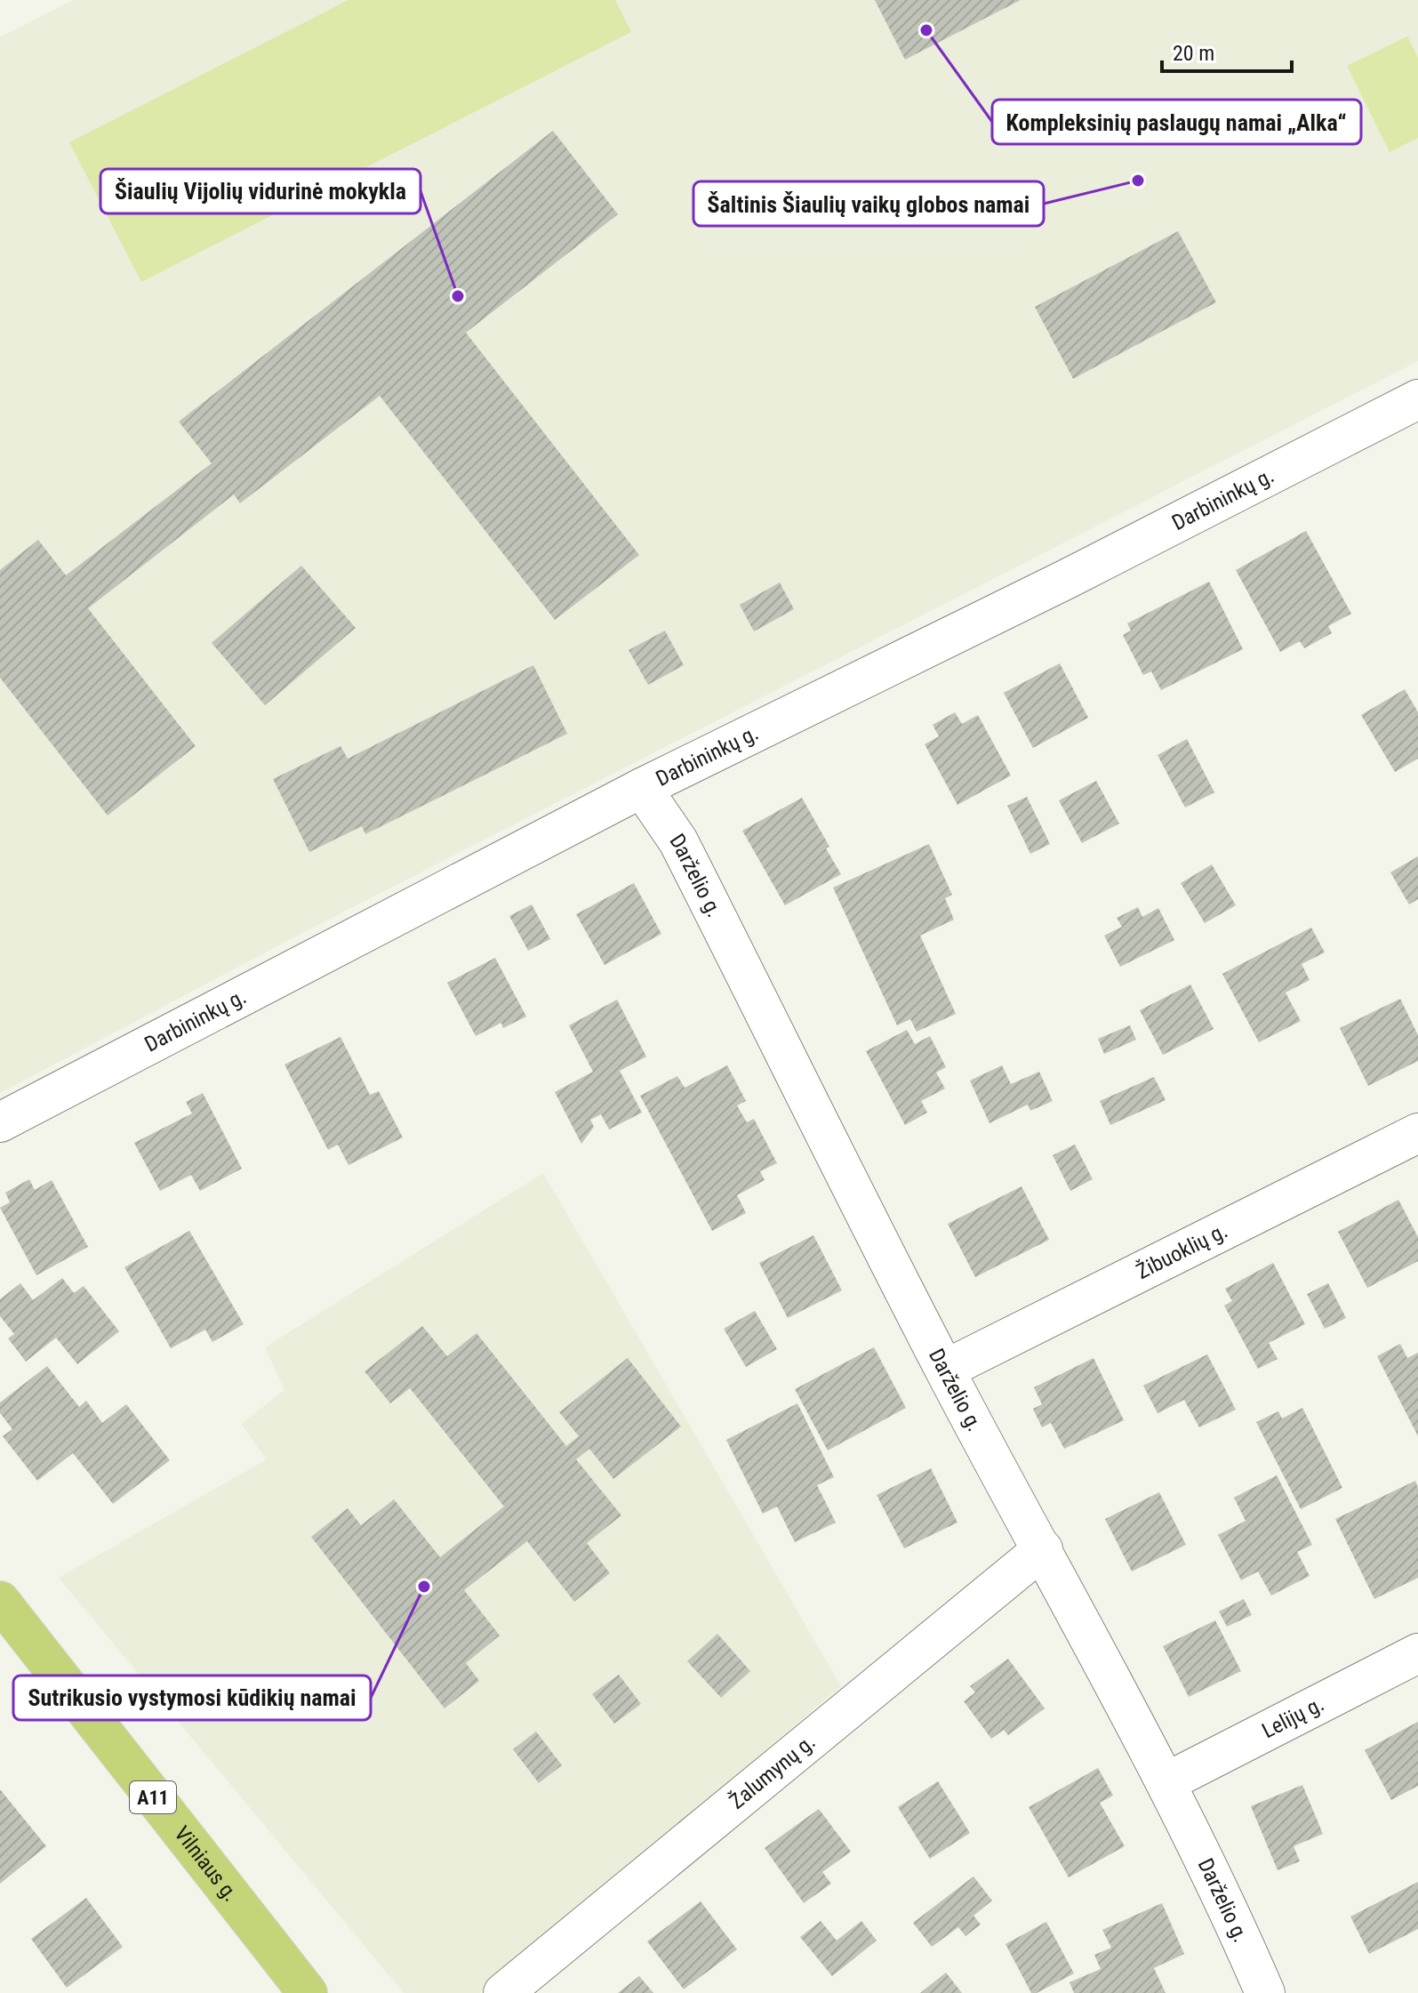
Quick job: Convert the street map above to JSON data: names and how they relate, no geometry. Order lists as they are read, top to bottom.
{
  "streets": {
    "highway": ["A11", "Vilniaus g."],
    "street": [
      "Darbininkų g.",
      "Darželio g.",
      "Žibuoklių g.",
      "Lelijų g.",
      "Žalumynų g."
    ]
  },
  "crossings": [
    ["Darbininkų g.", "Darželio g."],
    ["Darželio g.", "Žibuoklių g."],
    ["Darželio g.", "Lelijų g."],
    ["Darželio g.", "Žalumynų g."]
  ],
  "places": [
    "Kompleksinių paslaugų namai „Alka“",
    "Šaltinis Šiaulių vaikų globos namai",
    "Šiaulių Vijolių vidurinė mokykla",
    "Sutrikusio vystymosi kūdikių namai"
  ],
  "scale_bar": "20 m"
}
